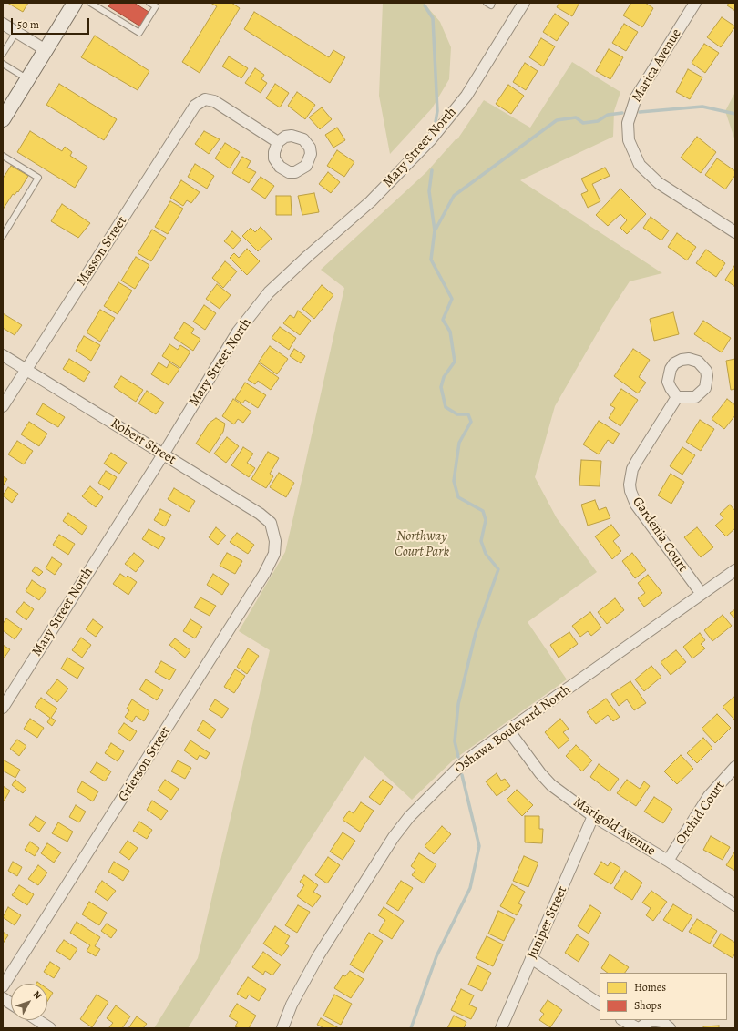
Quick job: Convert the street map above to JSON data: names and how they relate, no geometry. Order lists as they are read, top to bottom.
{
  "streets": {
    "street": [
      "Marica Avenue",
      "Mary Street North",
      "Masson Street",
      "Robert Street",
      "Gardenia Court",
      "Oshawa Boulevard North",
      "Grierson Street",
      "Orchid Court",
      "Marigold Avenue",
      "Juniper Street"
    ]
  },
  "crossings": [
    ["Mary Street North", "Robert Street"],
    ["Masson Street", "Robert Street"],
    ["Robert Street", "Grierson Street"],
    ["Gardenia Court", "Oshawa Boulevard North"],
    ["Oshawa Boulevard North", "Marigold Avenue"],
    ["Orchid Court", "Marigold Avenue"],
    ["Marigold Avenue", "Juniper Street"]
  ],
  "parks": ["Northway Court Park"],
  "legend": ["Homes", "Shops"],
  "scale_bar": "50 m",
  "north": "top right"
}
